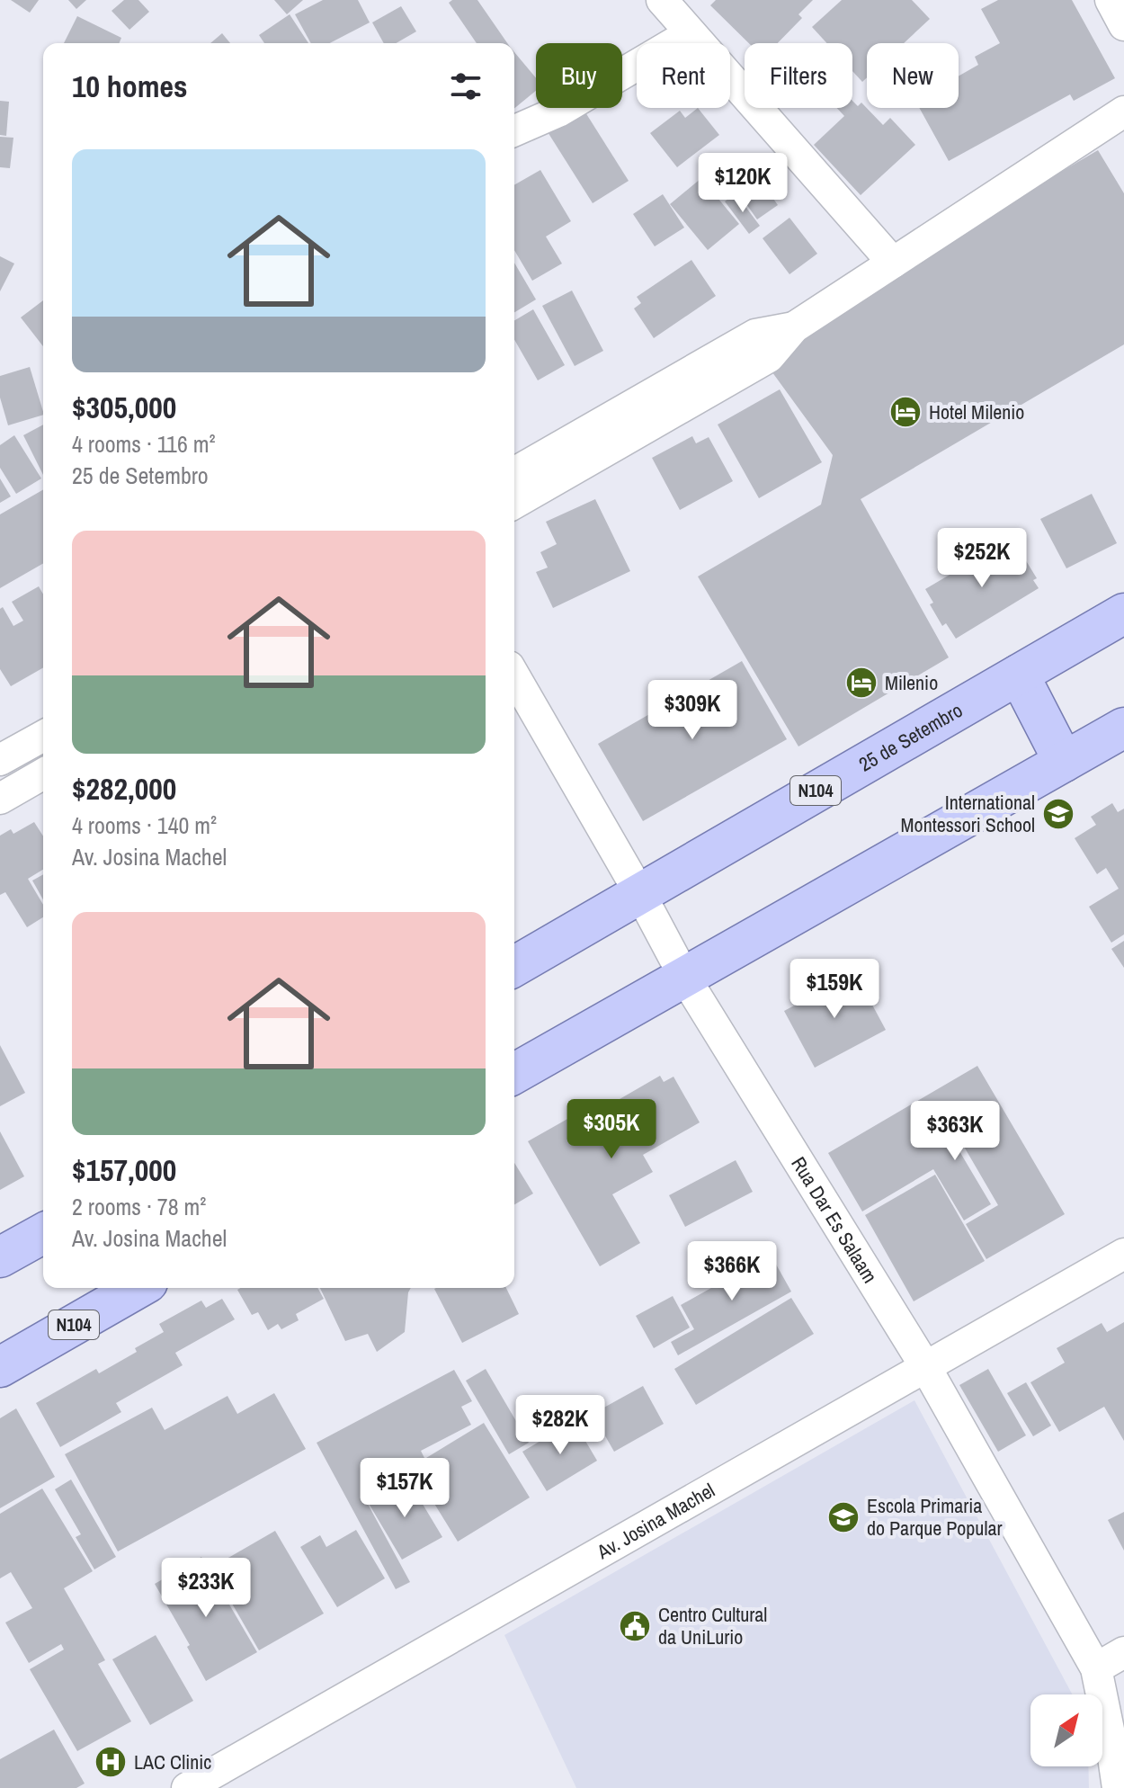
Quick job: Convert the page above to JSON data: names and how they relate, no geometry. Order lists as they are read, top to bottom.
{
  "streets": {
    "main road": ["25 de Setembro", "N104"],
    "street": ["Rua Dar Es Salaam", "Av. Josina Machel"]
  },
  "crossings": [
    ["25 de Setembro", "Rua Dar Es Salaam"],
    ["Rua Dar Es Salaam", "Av. Josina Machel"]
  ],
  "places": {
    "hotel": ["Hotel Milenio", "Milenio"],
    "school or university": ["International Montessori School", "Escola Primaria do Parque Popular"],
    "public building": ["Centro Cultural da UniLurio"],
    "hospital": ["LAC Clinic"]
  },
  "north": "top right",
  "page": {
    "chip": [
      "Buy",
      "Rent",
      "Filters",
      "New"
    ],
    "heading": "10 homes",
    "list": [
      {
        "name": "$305,000",
        "note": "4 rooms · 116 m² · 25 de Setembro"
      },
      {
        "name": "$282,000",
        "note": "4 rooms · 140 m² · Av. Josina Machel"
      },
      {
        "name": "$157,000",
        "note": "2 rooms · 78 m² · Av. Josina Machel"
      }
    ],
    "price": [
      "$120K",
      "$252K",
      "$309K",
      "$159K",
      "$305K",
      "$363K",
      "$366K",
      "$282K",
      "$157K",
      "$233K"
    ]
  }
}
